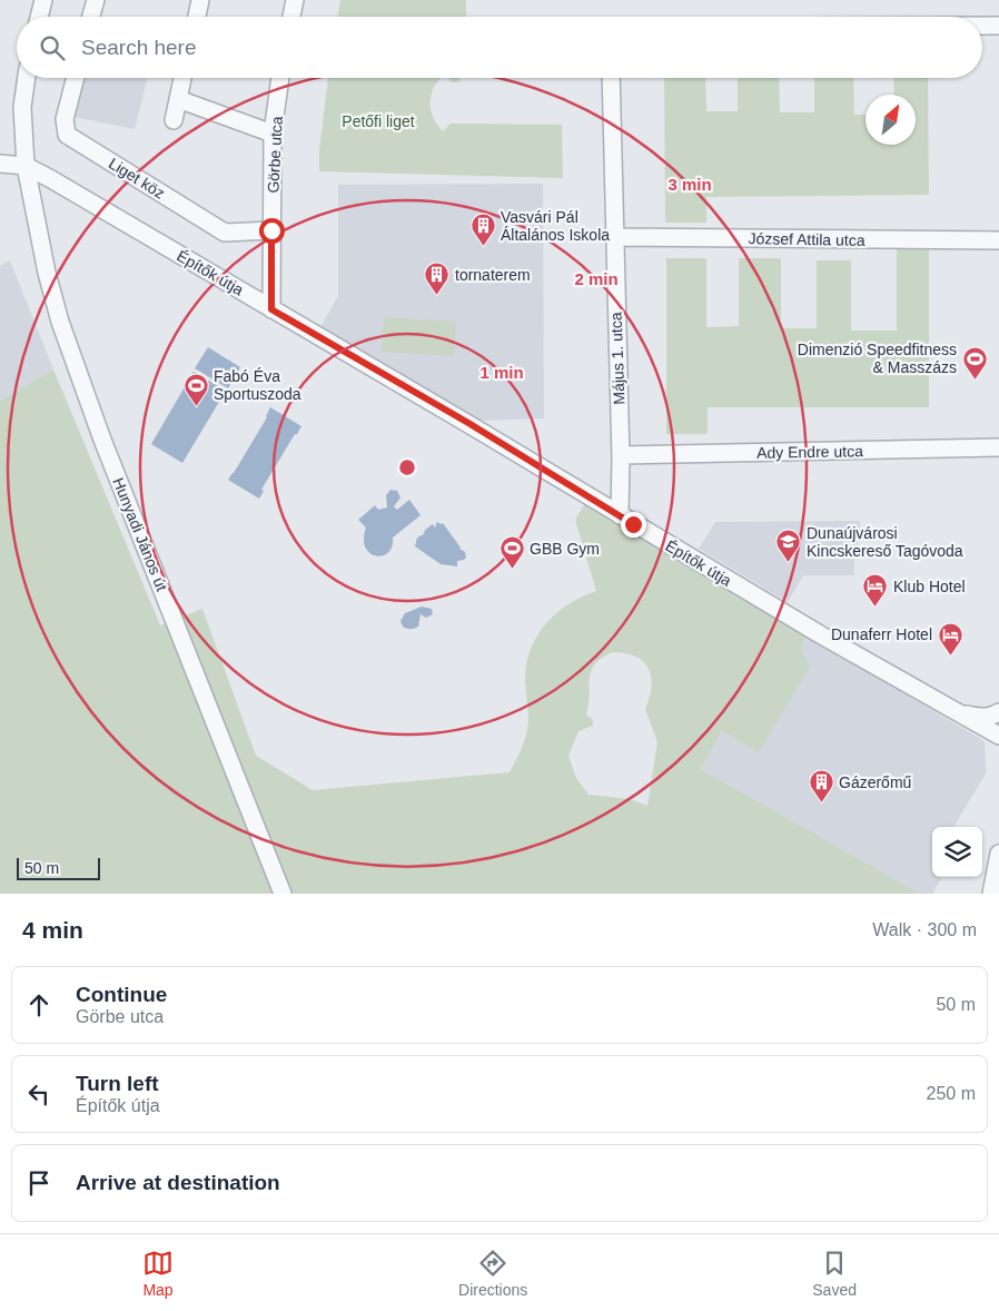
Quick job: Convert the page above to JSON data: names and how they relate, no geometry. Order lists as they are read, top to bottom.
{
  "streets": {
    "street": [
      "Görbe utca",
      "Liget köz",
      "József Attila utca",
      "Építők útja",
      "Május 1. utca",
      "Ady Endre utca",
      "Hunyadi János út"
    ]
  },
  "crossings": [
    ["Görbe utca", "Liget köz"],
    ["Görbe utca", "Építők útja"],
    ["József Attila utca", "Május 1. utca"],
    ["Építők útja", "Május 1. utca"],
    ["Építők útja", "Hunyadi János út"],
    ["Május 1. utca", "Ady Endre utca"]
  ],
  "parks": ["Petőfi liget"],
  "places": {
    "building": ["Vasvári Pál Általános Iskola", "tornaterem", "Gázerőmű"],
    "sports": ["Dimenzió Speedfitness & Masszázs", "Fabó Éva Sportuszoda", "GBB Gym"],
    "school or university": ["Dunaújvárosi Kincskereső Tagóvoda"],
    "hotel": ["Klub Hotel", "Dunaferr Hotel"]
  },
  "scale_bar": "50 m",
  "north": "top right",
  "page": {
    "search": "Search here",
    "scale": "50 m",
    "heading": ["4 min", "Walk · 300 m"],
    "list": [
      ["Continue", "Görbe utca", "50 m"],
      ["Turn left", "Építők útja", "250 m"],
      "Arrive at destination"
    ],
    "nav": ["Map", "Directions", "Saved"]
  },
  "rings": ["3 min", "2 min", "1 min"]
}
